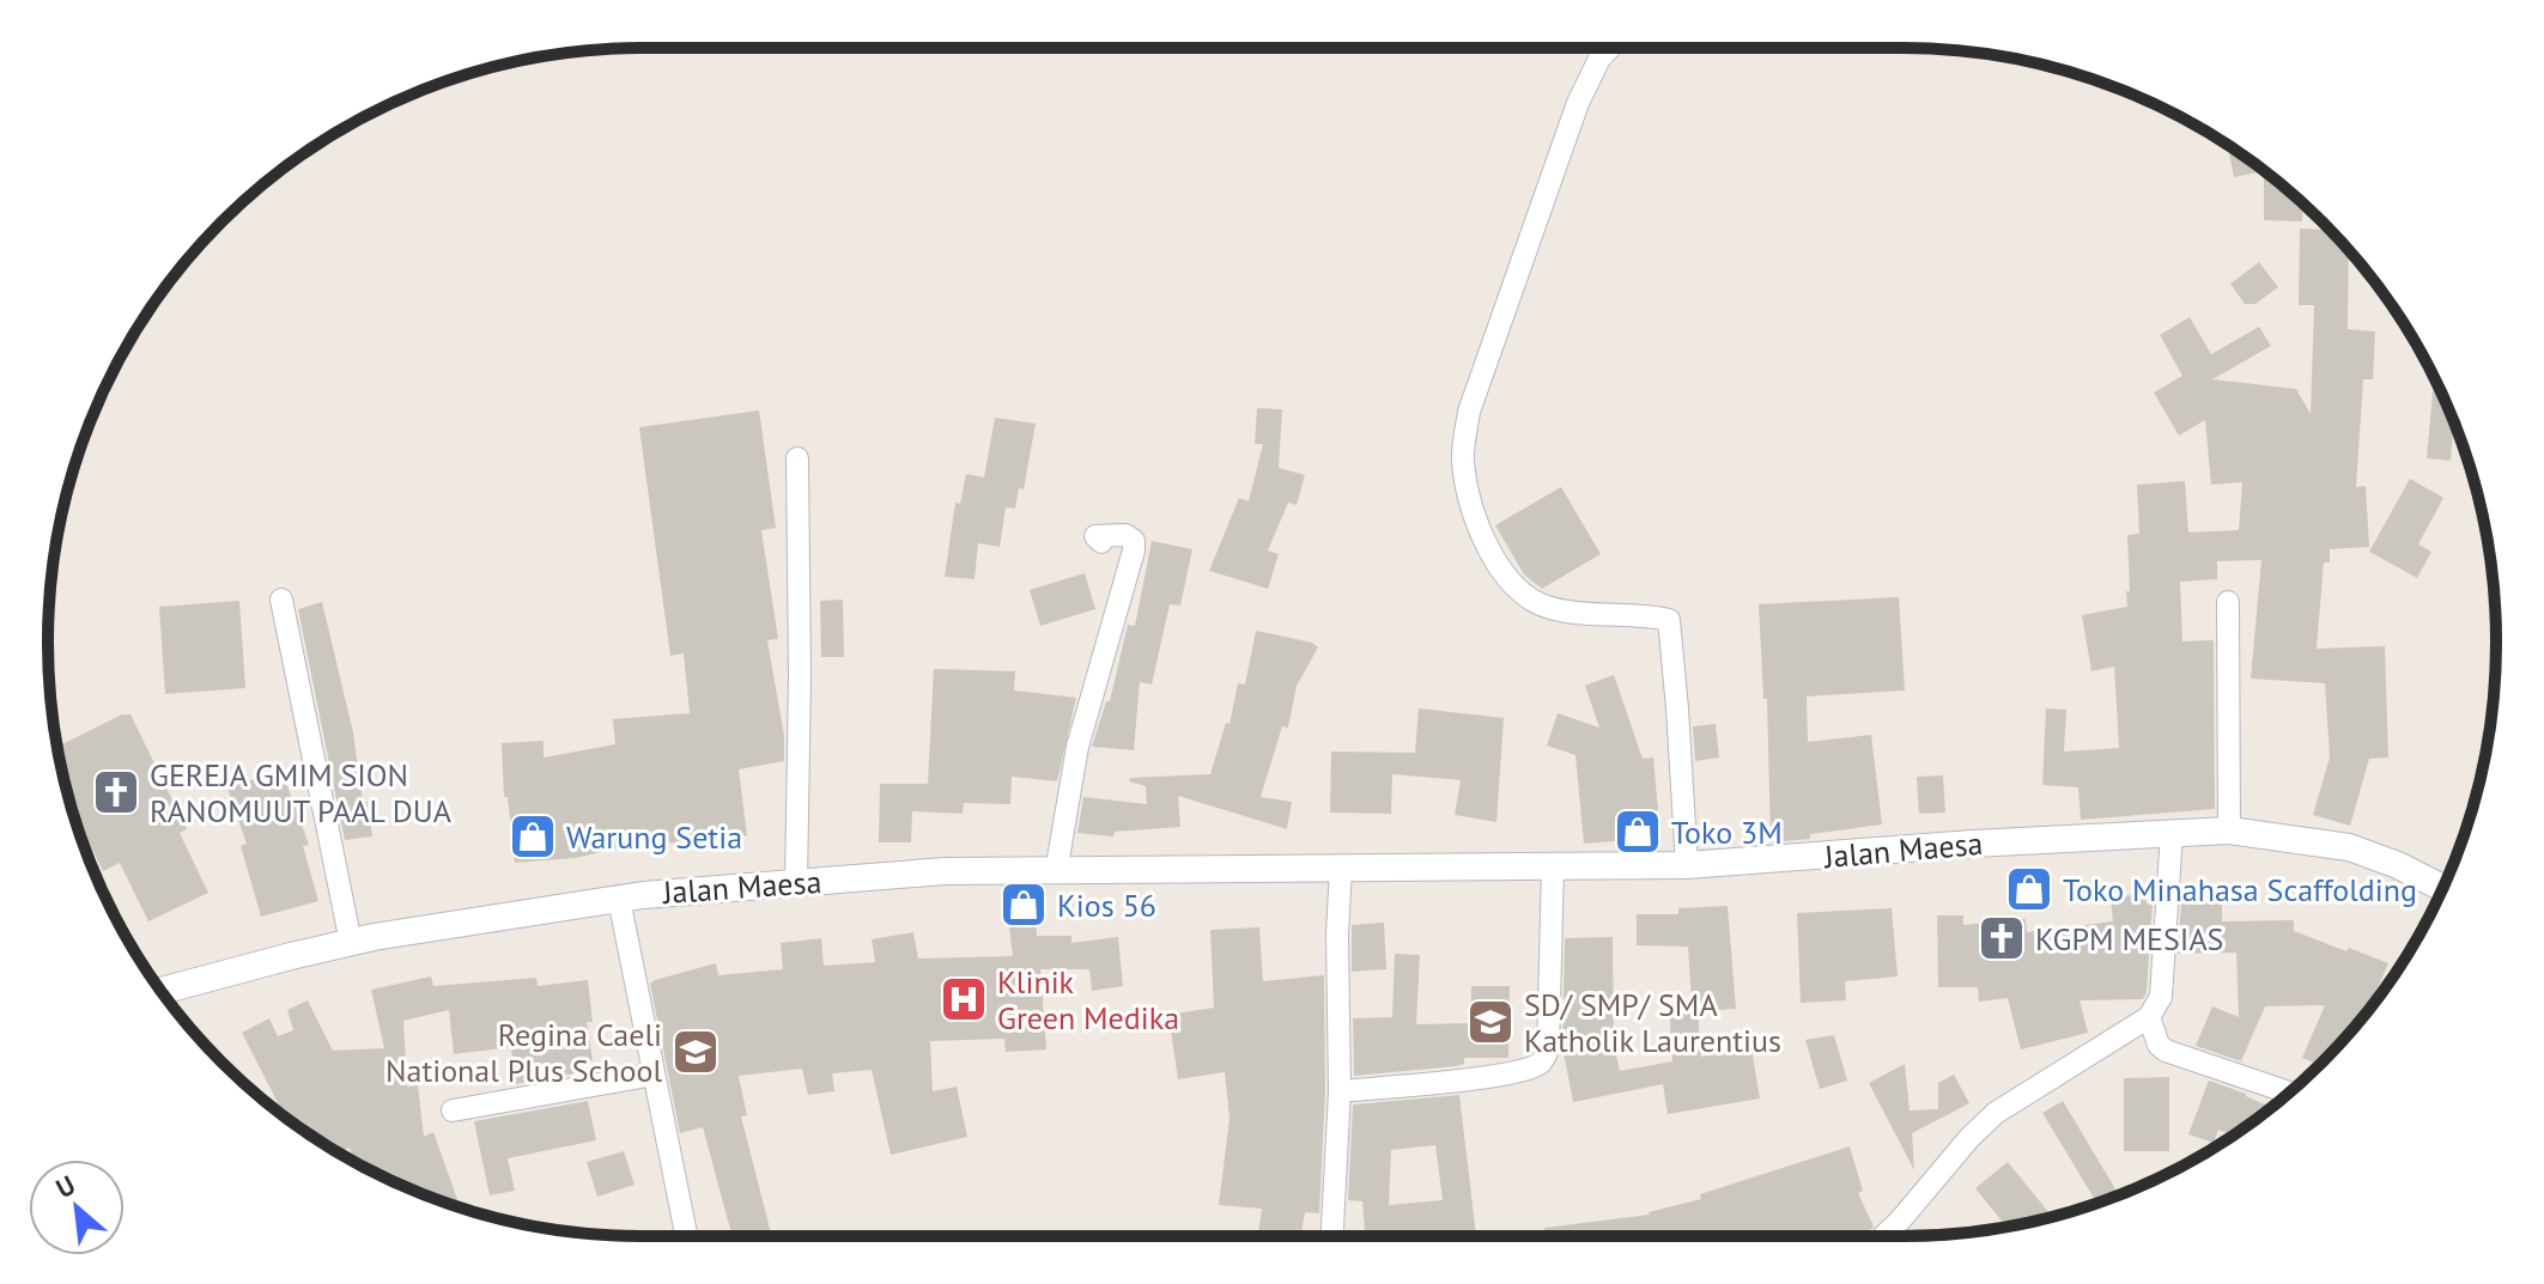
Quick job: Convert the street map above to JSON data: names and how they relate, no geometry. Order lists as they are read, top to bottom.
{
  "streets": {
    "street": ["Jalan Maesa"]
  },
  "places": {
    "church": ["GEREJA GMIM SION RANOMUUT PAAL DUA", "KGPM MESIAS"],
    "shop": [
      "Toko 3M",
      "Warung Setia",
      "Toko Minahasa Scaffolding",
      "Kios 56"
    ],
    "hospital": ["Klinik Green Medika"],
    "school or university": ["SD/ SMP/ SMA Katholik Laurentius", "Regina Caeli National Plus School"]
  },
  "north": "top left"
}
